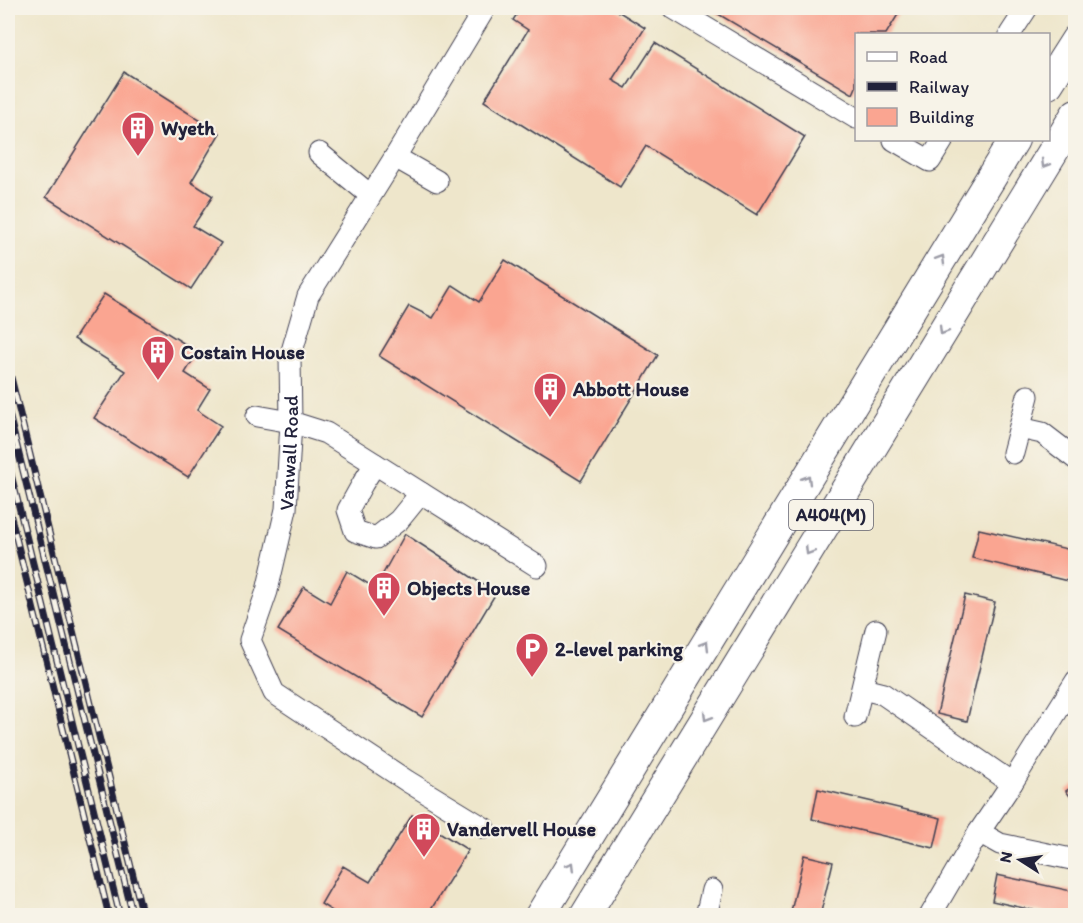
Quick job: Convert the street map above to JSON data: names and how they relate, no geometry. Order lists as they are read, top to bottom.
{
  "streets": {
    "highway": ["A404(M)"],
    "street": ["Vanwall Road"]
  },
  "places": {
    "building": [
      "Wyeth",
      "Costain House",
      "Abbott House",
      "Objects House",
      "Vandervell House"
    ],
    "parking": ["2-level parking"]
  },
  "legend": ["Road", "Railway", "Building"],
  "north": "left"
}
